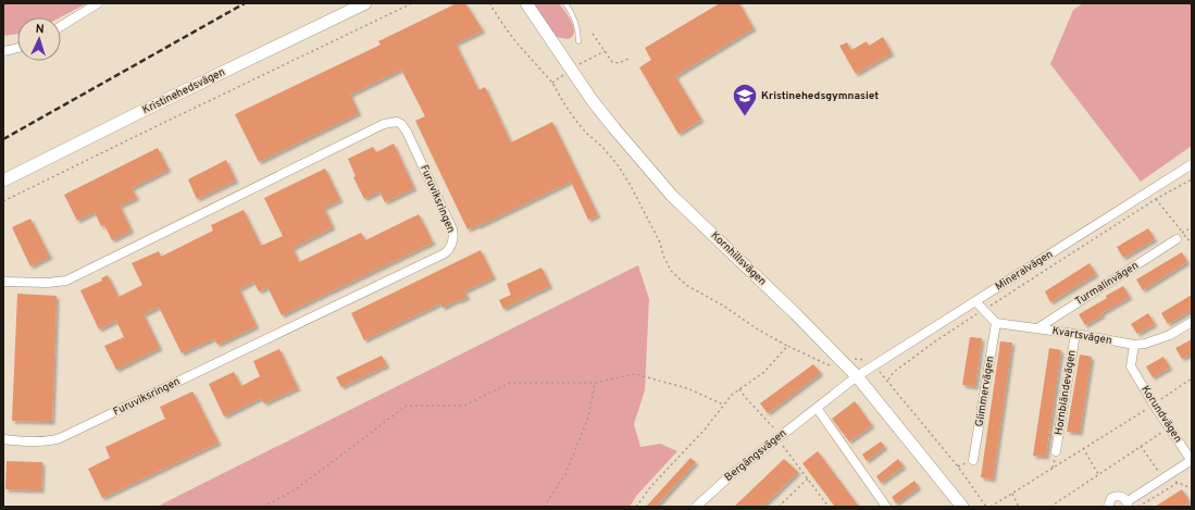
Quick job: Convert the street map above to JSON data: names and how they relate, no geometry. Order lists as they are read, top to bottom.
{
  "streets": {
    "street": [
      "Kristinehedsvägen",
      "Furuviksringen",
      "Kornhillsvägen",
      "Mineralvägen",
      "Turmalinvägen",
      "Kvartsvägen",
      "Glimmervägen",
      "Hornbländevägen",
      "Korundvägen",
      "Bergängsvägen"
    ]
  },
  "crossings": [
    ["Kornhillsvägen", "Mineralvägen"],
    ["Kornhillsvägen", "Bergängsvägen"],
    ["Mineralvägen", "Bergängsvägen"],
    ["Turmalinvägen", "Kvartsvägen"],
    ["Kvartsvägen", "Glimmervägen"],
    ["Kvartsvägen", "Hornbländevägen"],
    ["Kvartsvägen", "Korundvägen"]
  ],
  "places": {
    "school or university": ["Kristinehedsgymnasiet"]
  },
  "north": "top"
}
